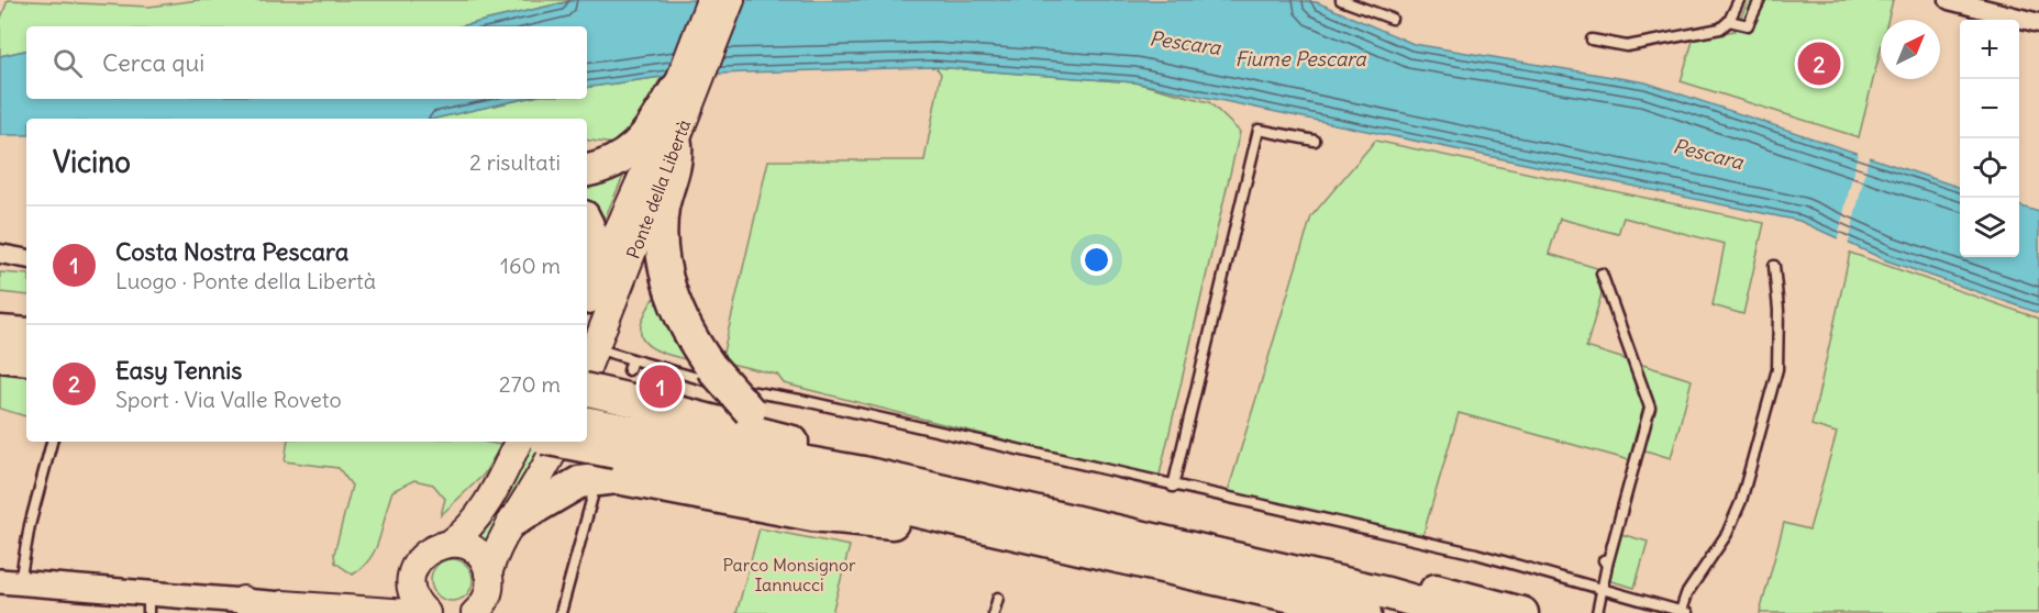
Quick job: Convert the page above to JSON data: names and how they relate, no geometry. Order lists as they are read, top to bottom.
{
  "streets": {
    "main road": ["Ponte della Libertà"]
  },
  "water": ["Pescara", "Fiume Pescara"],
  "parks": ["Parco Monsignor Iannucci"],
  "north": "top right",
  "page": {
    "map_buttons": ["+", "−"],
    "search": "Cerca qui",
    "pins": ["2", "1"],
    "heading": ["Vicino", "2 risultati"],
    "list": [
      {
        "mark": "1",
        "name": "Costa Nostra Pescara",
        "note": "Luogo · Ponte della Libertà",
        "value": "160 m"
      },
      {
        "mark": "2",
        "name": "Easy Tennis",
        "note": "Sport · Via Valle Roveto",
        "value": "270 m"
      }
    ]
  }
}
